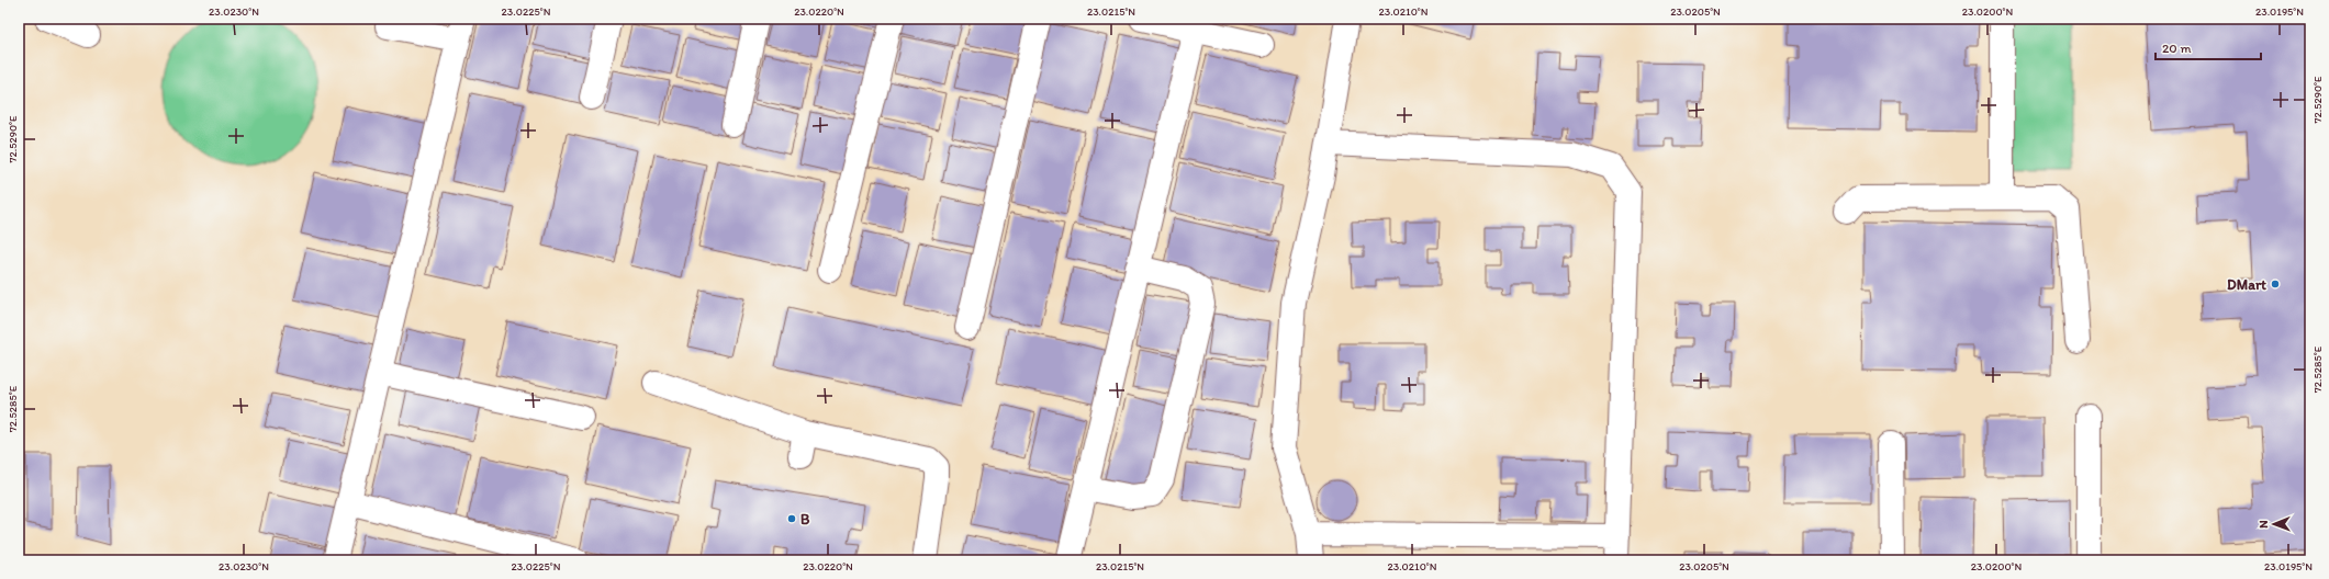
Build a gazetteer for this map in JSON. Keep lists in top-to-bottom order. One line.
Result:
{"places":["DMart","B"],"scale_bar":"20 m","north":"left","coordinates":["23.0230°N","23.0225°N","23.0220°N","23.0215°N","23.0210°N","23.0205°N","23.0200°N","23.0195°N","72.5290°E","72.5285°E"]}
